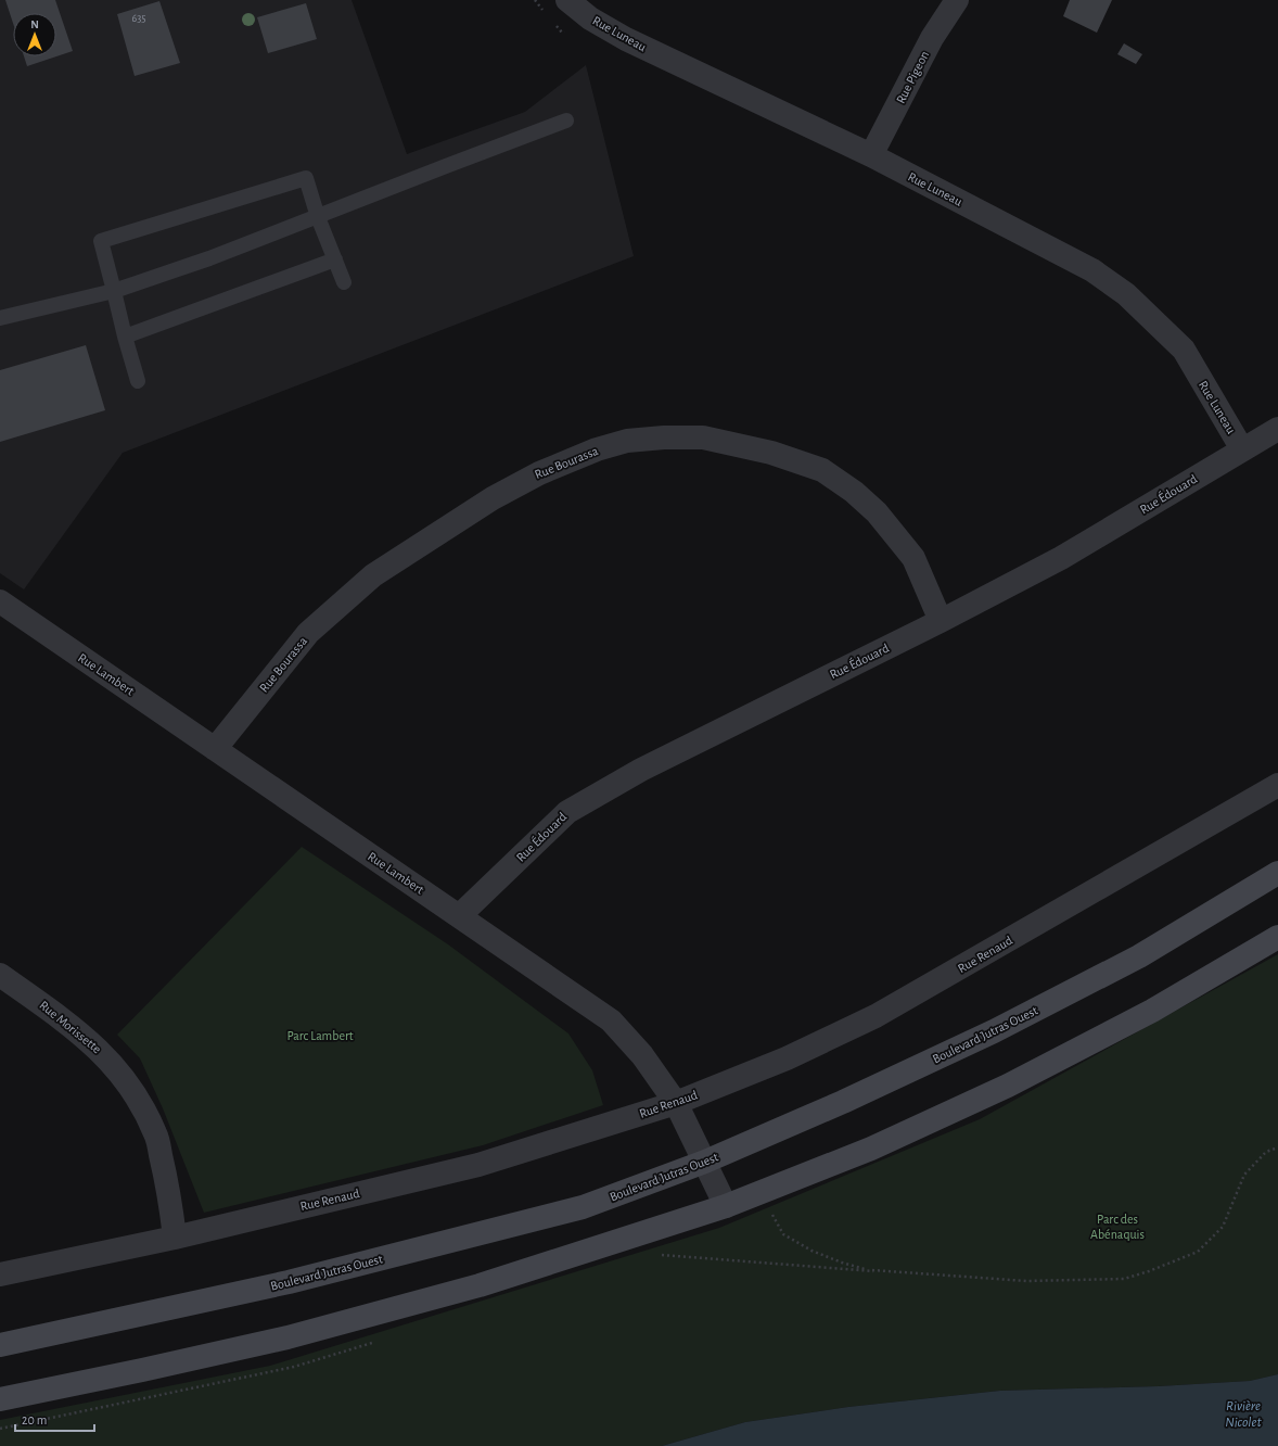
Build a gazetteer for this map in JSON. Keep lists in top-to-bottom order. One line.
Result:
{"streets":{"main road":["Boulevard Jutras Ouest"],"street":["Rue Luneau","Rue Pigeon","Rue Bourassa","Rue Édouard","Rue Lambert","Rue Renaud","Rue Morissette"]},"crossings":[["Rue Luneau","Rue Pigeon"],["Rue Luneau","Rue Édouard"],["Rue Bourassa","Rue Édouard"],["Rue Bourassa","Rue Lambert"],["Rue Édouard","Rue Lambert"],["Rue Lambert","Rue Renaud"],["Rue Lambert","Boulevard Jutras Ouest"],["Rue Renaud","Rue Morissette"]],"water":["Rivière Nicolet"],"parks":["Parc Lambert","Parc des Abénaquis"],"house_numbers":["635"],"scale_bar":"20 m","north":"top"}
